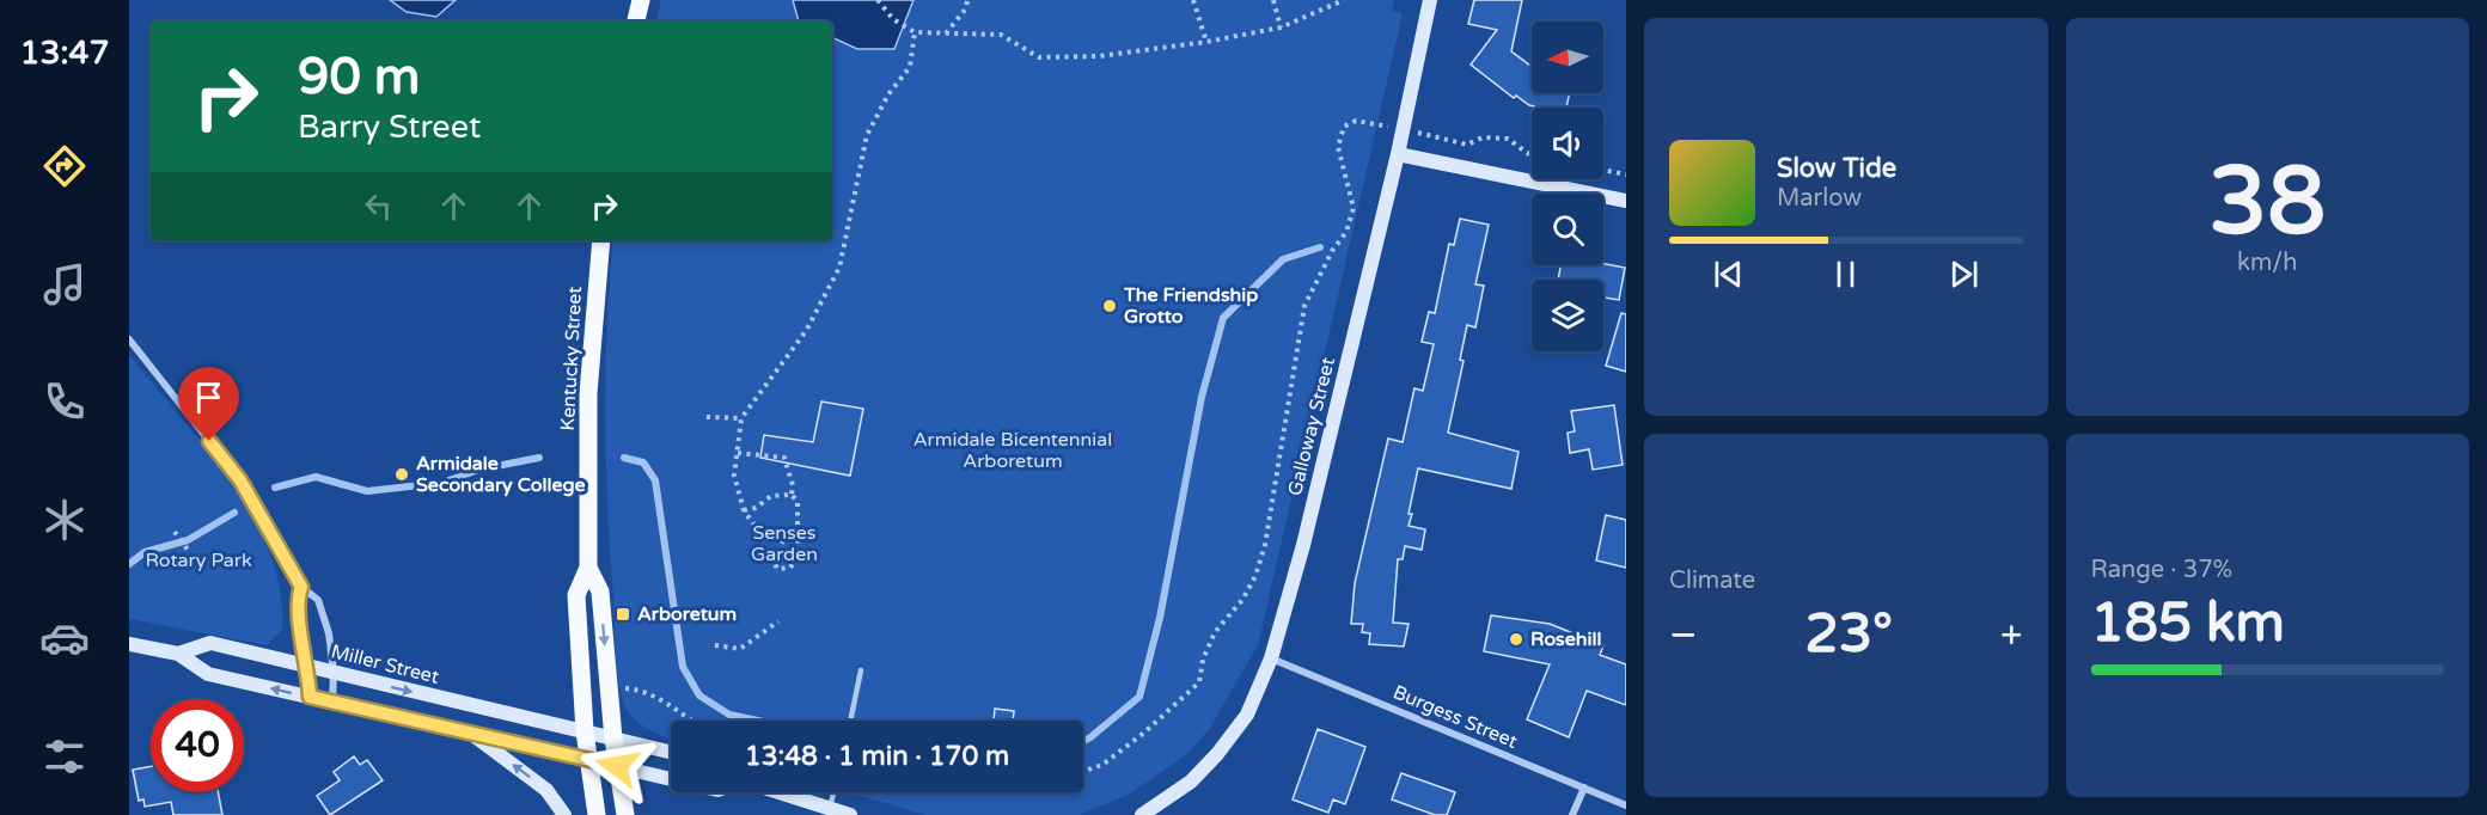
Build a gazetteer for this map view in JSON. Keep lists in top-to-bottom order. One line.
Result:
{"streets":{"main road":["Kentucky Street"],"street":["Galloway Street","Miller Street","Burgess Street"]},"crossings":[["Kentucky Street","Miller Street"],["Galloway Street","Burgess Street"]],"parks":["Armidale Bicentennial Arboretum","Senses Garden","Rotary Park"],"places":{"other":["The Friendship Grotto","Armidale Secondary College","Rosehill"],"transit":["Arboretum"]},"north":"left","page":{"tabs":"13:47","tile":[["38","km/h"],"Climate",["Range · 37%","185 km"]],"turn":["90 m","Barry Street"],"song":["Slow Tide","Marlow"],"heat":["−","23°","+"],"limit":"40","trip":"13:48 · 1 min · 170 m"}}
